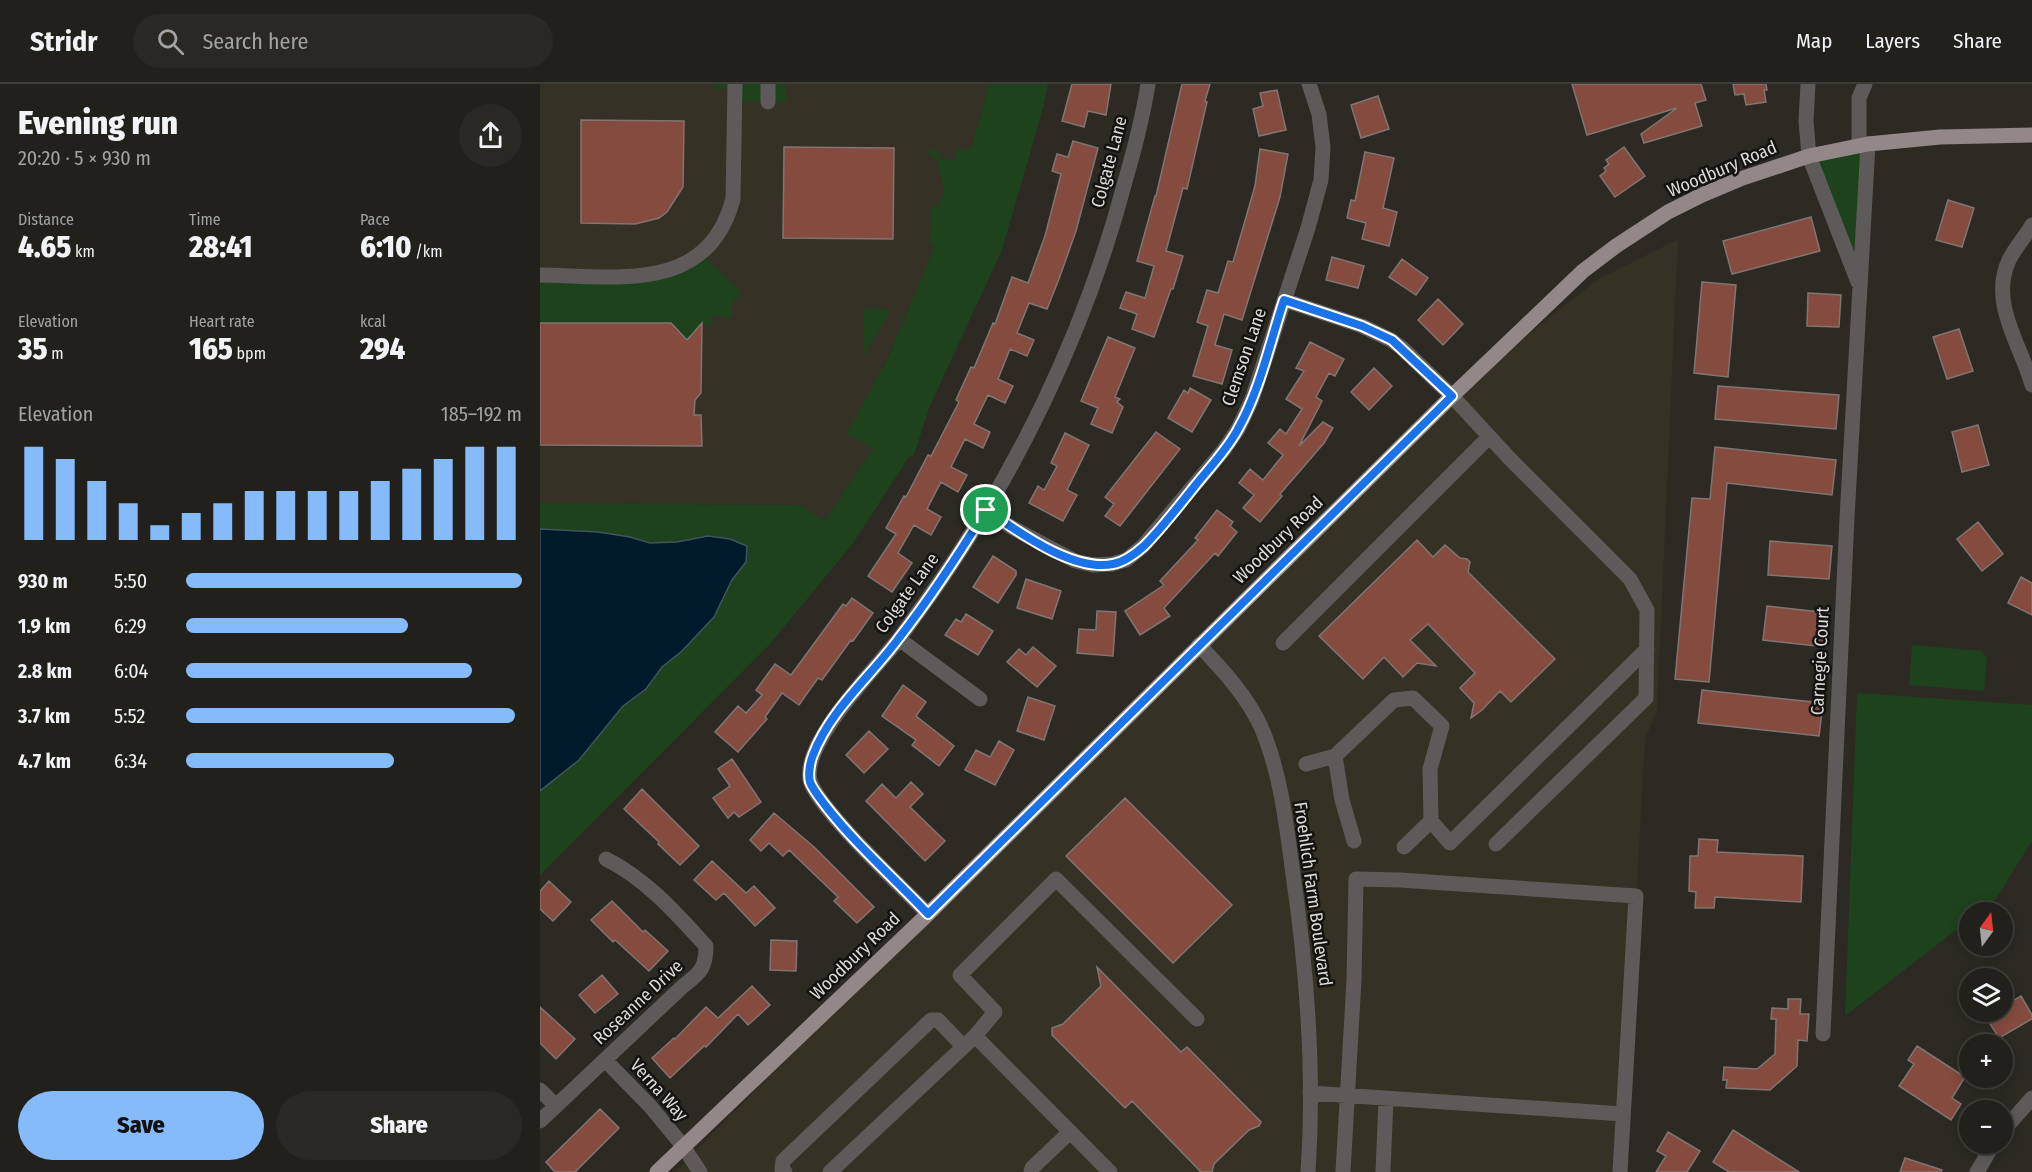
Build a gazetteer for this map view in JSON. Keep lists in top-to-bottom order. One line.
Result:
{"streets":{"main road":["Woodbury Road"],"street":["Colgate Lane","Clemson Lane","Carnegie Court","Froehlich Farm Boulevard","Roseanne Drive","Verna Way"]},"crossings":[["Colgate Lane","Woodbury Road"],["Colgate Lane","Clemson Lane"],["Woodbury Road","Carnegie Court"],["Woodbury Road","Froehlich Farm Boulevard"],["Woodbury Road","Verna Way"],["Roseanne Drive","Verna Way"]],"north":"top","page":{"header":"Stridr","search":"Search here","nav":["Map","Layers","Share"],"heading":["Evening run","20:20 · 5 × 930 m"],"stats":[["Distance","4.65 km"],["Time","28:41"],["Pace","6:10 /km"],["Elevation","35 m"],["Heart rate","165 bpm"],["kcal","294"]],"chart":["Elevation","185–192 m"],"list":[{"name":"930 m","note":"5:50"},{"name":"1.9 km","note":"6:29"},{"name":"2.8 km","note":"6:04"},{"name":"3.7 km","note":"5:52"},{"name":"4.7 km","note":"6:34"}],"map_buttons":["+","−"],"buttons":["Save","Share"]}}
